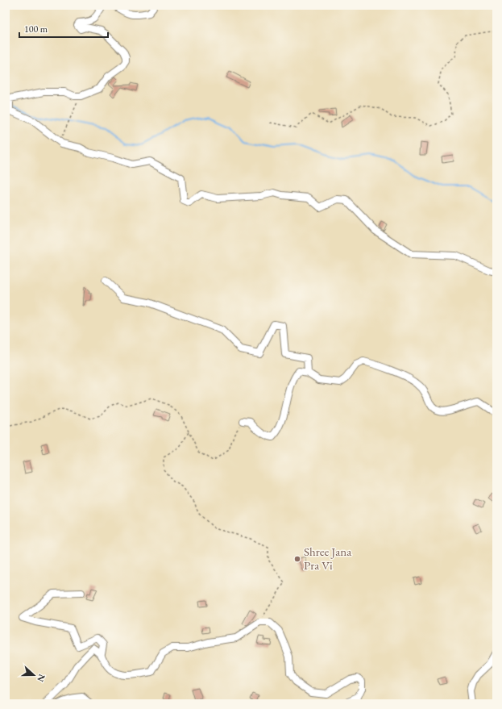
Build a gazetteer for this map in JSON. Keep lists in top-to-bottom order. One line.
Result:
{"places":["Shree Jana Pra Vi"],"scale_bar":"100 m","north":"right"}
